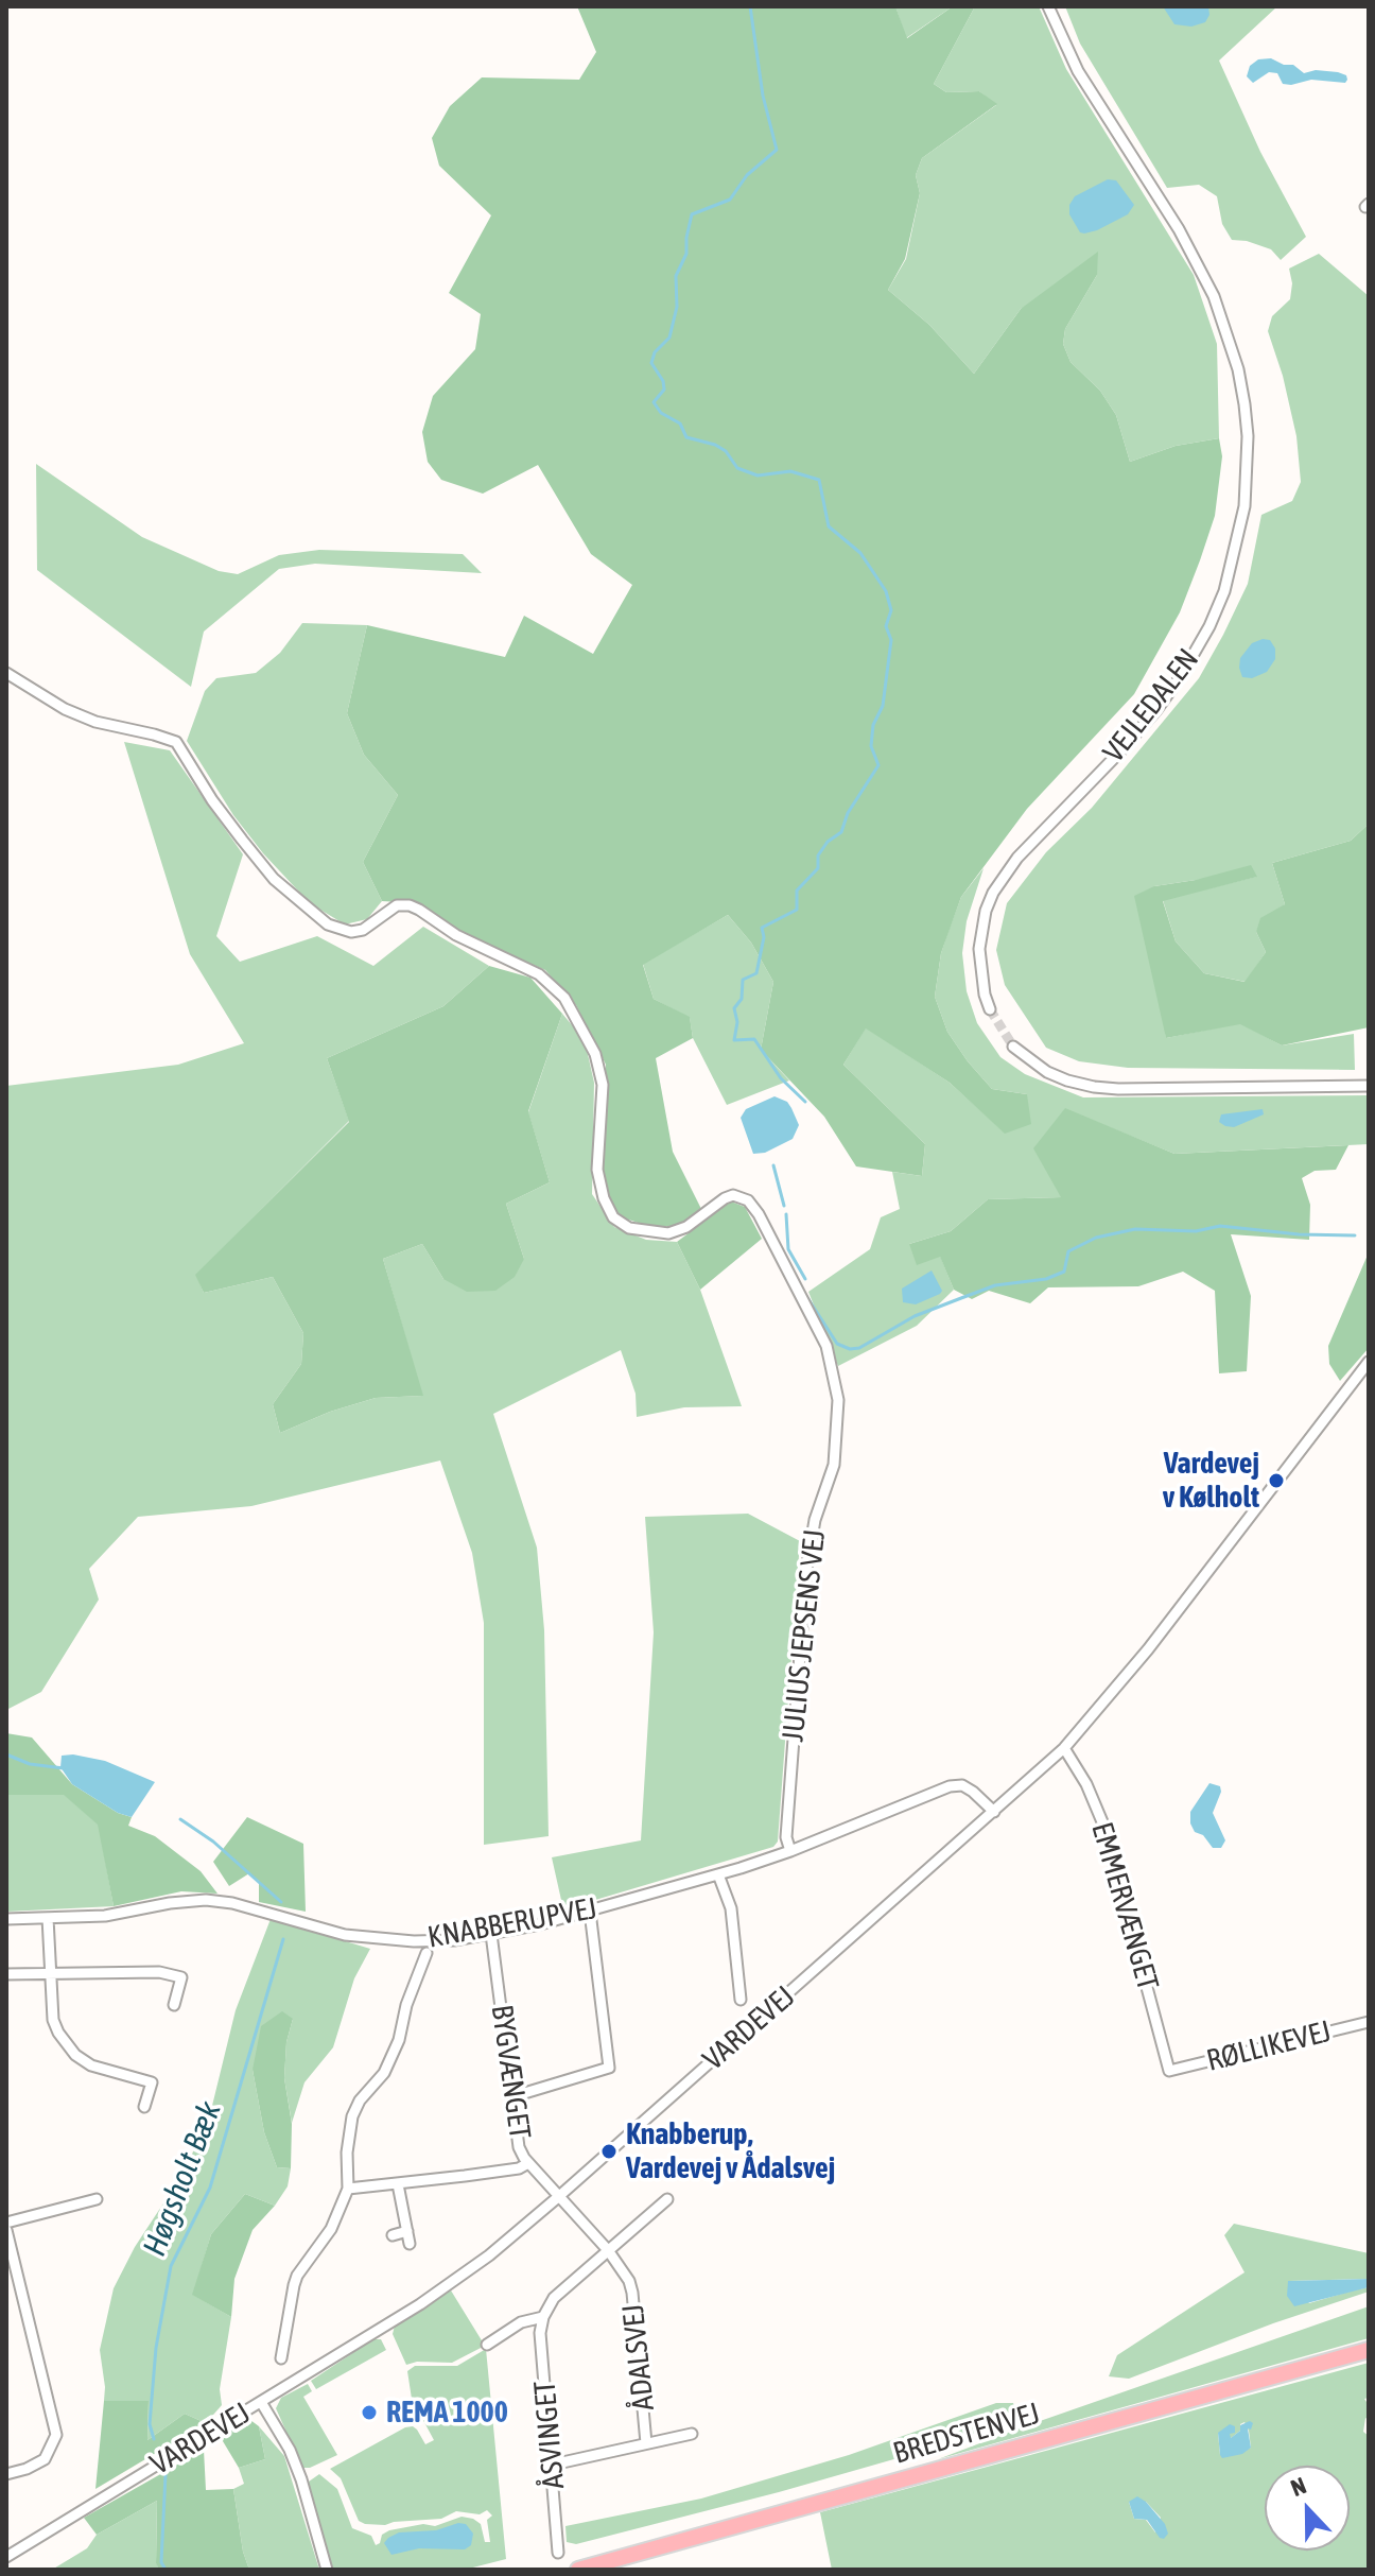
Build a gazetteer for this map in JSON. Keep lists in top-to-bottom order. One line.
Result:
{"streets":{"highway":["BREDSTENVEJ"],"street":["VEJLEDALEN","JULIUS JEPSENS VEJ","EMMERVÆNGET","KNABBERUPVEJ","VARDEVEJ","RØLLIKEVEJ","BYGVÆNGET","ÅDALSVEJ","ÅSVINGET"]},"crossings":[["JULIUS JEPSENS VEJ","KNABBERUPVEJ"],["EMMERVÆNGET","VARDEVEJ"],["EMMERVÆNGET","RØLLIKEVEJ"],["KNABBERUPVEJ","VARDEVEJ"],["KNABBERUPVEJ","BYGVÆNGET"],["VARDEVEJ","BYGVÆNGET"],["VARDEVEJ","ÅDALSVEJ"],["BYGVÆNGET","ÅDALSVEJ"]],"water":["Høgsholt Bæk"],"places":["Vardevej v Kølholt","Knabberup, Vardevej v Ådalsvej","REMA 1000"],"north":"top"}
